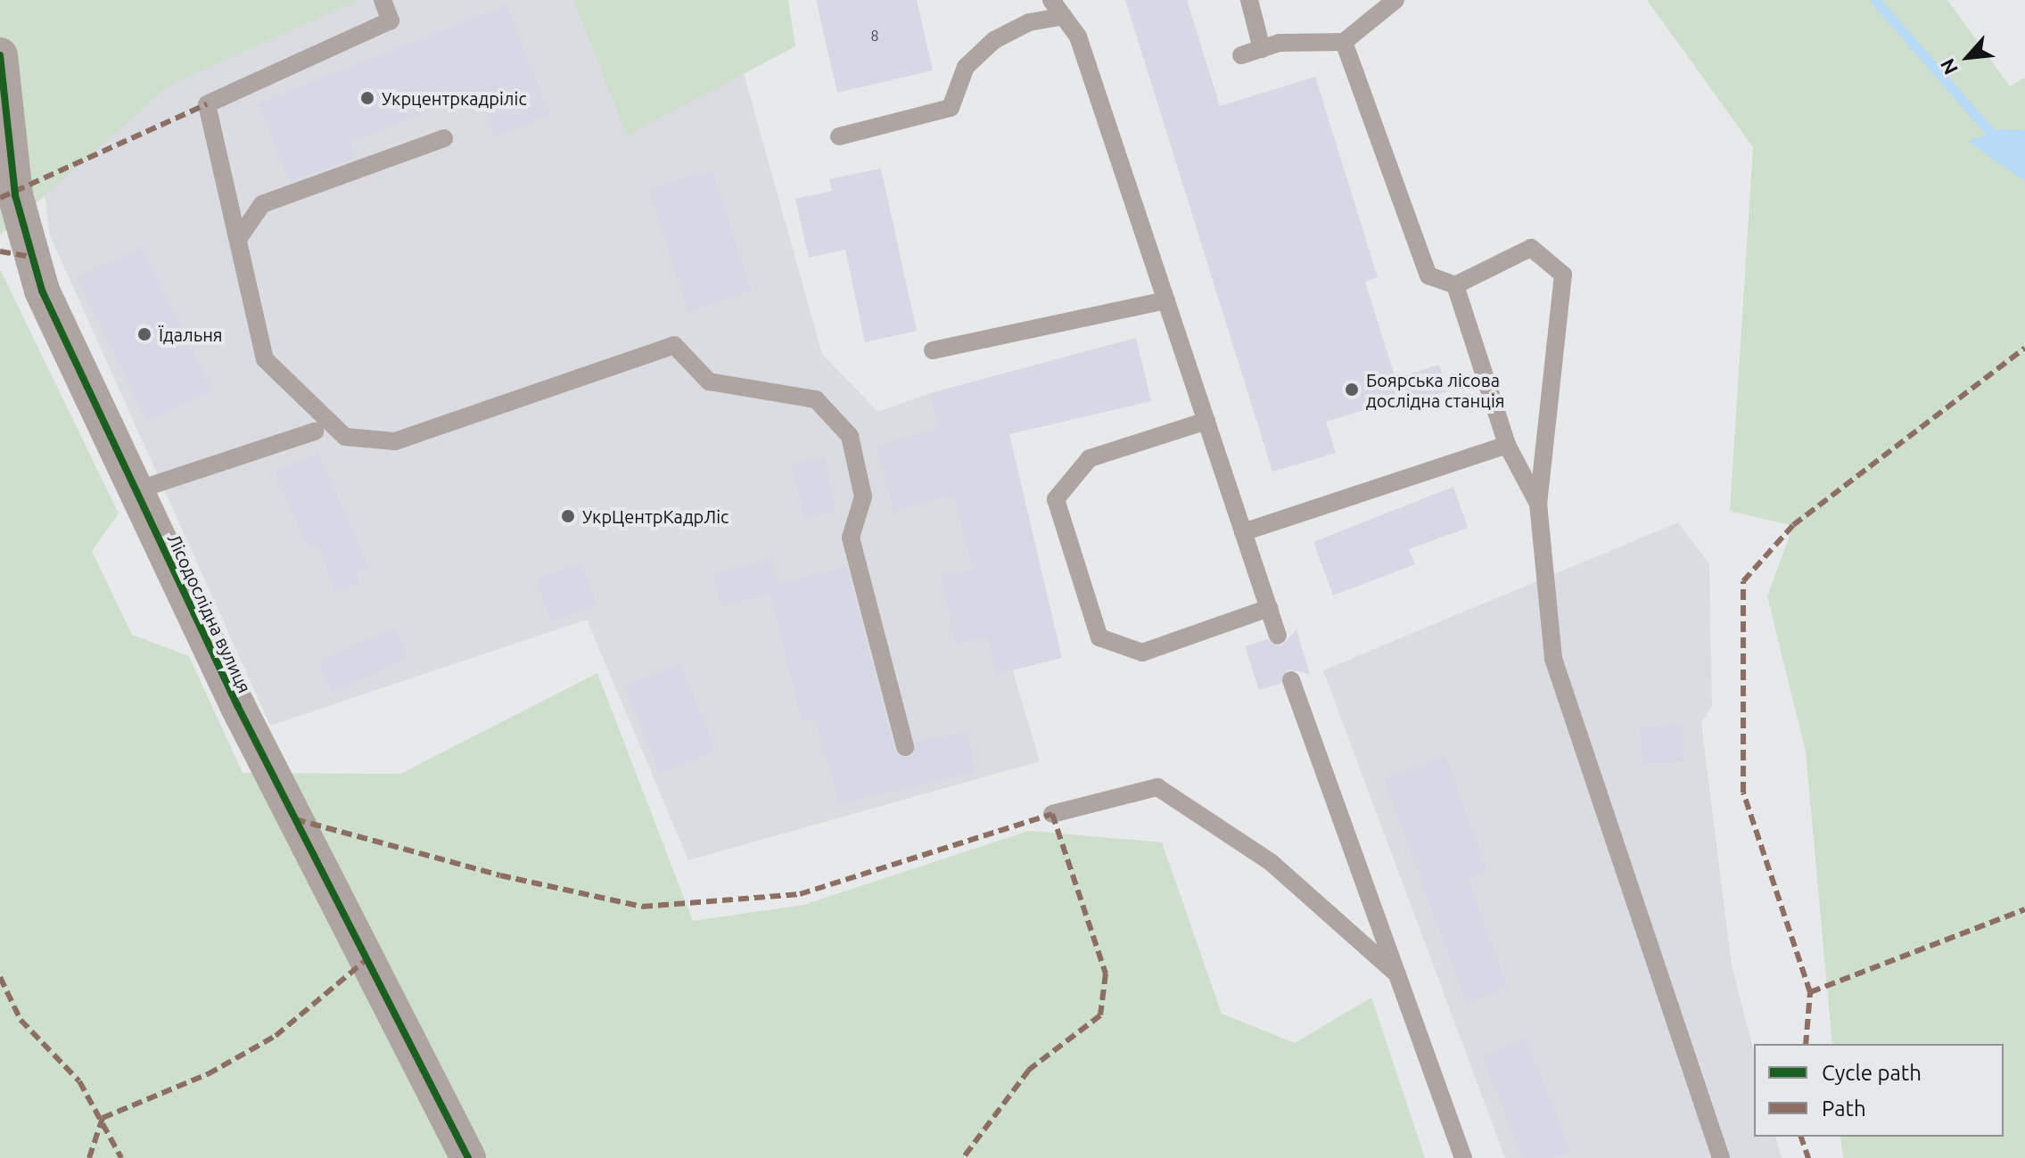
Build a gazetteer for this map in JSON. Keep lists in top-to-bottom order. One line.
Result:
{"streets":{"street":["Лісодослідна вулиця"]},"places":["Укрцентркадріліс","Їдальня","Боярська лісова дослідна станція","УкрЦентрКадрЛіс"],"house_numbers":["8"],"legend":["Cycle path","Path"],"north":"bottom left"}
